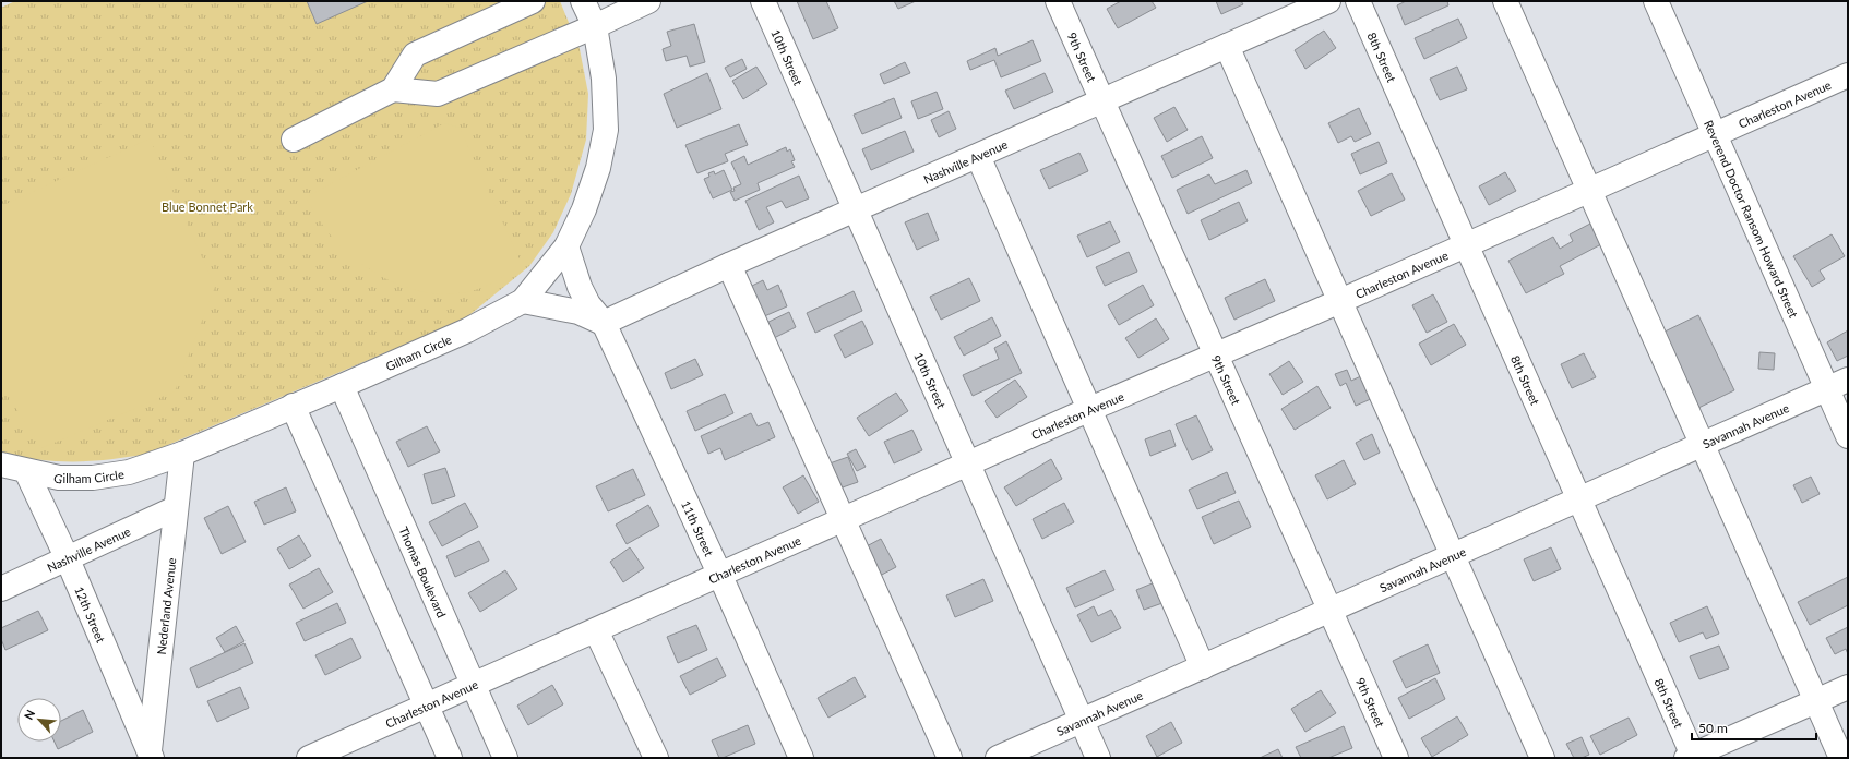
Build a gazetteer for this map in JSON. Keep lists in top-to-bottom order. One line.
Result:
{"streets":{"street":["10th Street","9th Street","8th Street","Charleston Avenue","Nashville Avenue","Reverend Doctor Ransom Howard Street","Gilham Circle","Savannah Avenue","11th Street","Thomas Boulevard","Nederland Avenue","12th Street"]},"crossings":[["10th Street","Charleston Avenue"],["10th Street","Nashville Avenue"],["10th Street","Savannah Avenue"],["9th Street","Charleston Avenue"],["9th Street","Nashville Avenue"],["9th Street","Savannah Avenue"],["8th Street","Charleston Avenue"],["8th Street","Savannah Avenue"],["Charleston Avenue","Reverend Doctor Ransom Howard Street"],["Charleston Avenue","11th Street"],["Charleston Avenue","Thomas Boulevard"],["Nashville Avenue","11th Street"],["Nashville Avenue","Nederland Avenue"],["Nashville Avenue","12th Street"],["Reverend Doctor Ransom Howard Street","Savannah Avenue"],["Gilham Circle","11th Street"],["Gilham Circle","Thomas Boulevard"],["Gilham Circle","Nederland Avenue"],["Gilham Circle","12th Street"],["Nederland Avenue","12th Street"]],"parks":["Blue Bonnet Park"],"scale_bar":"50 m","north":"top left"}
